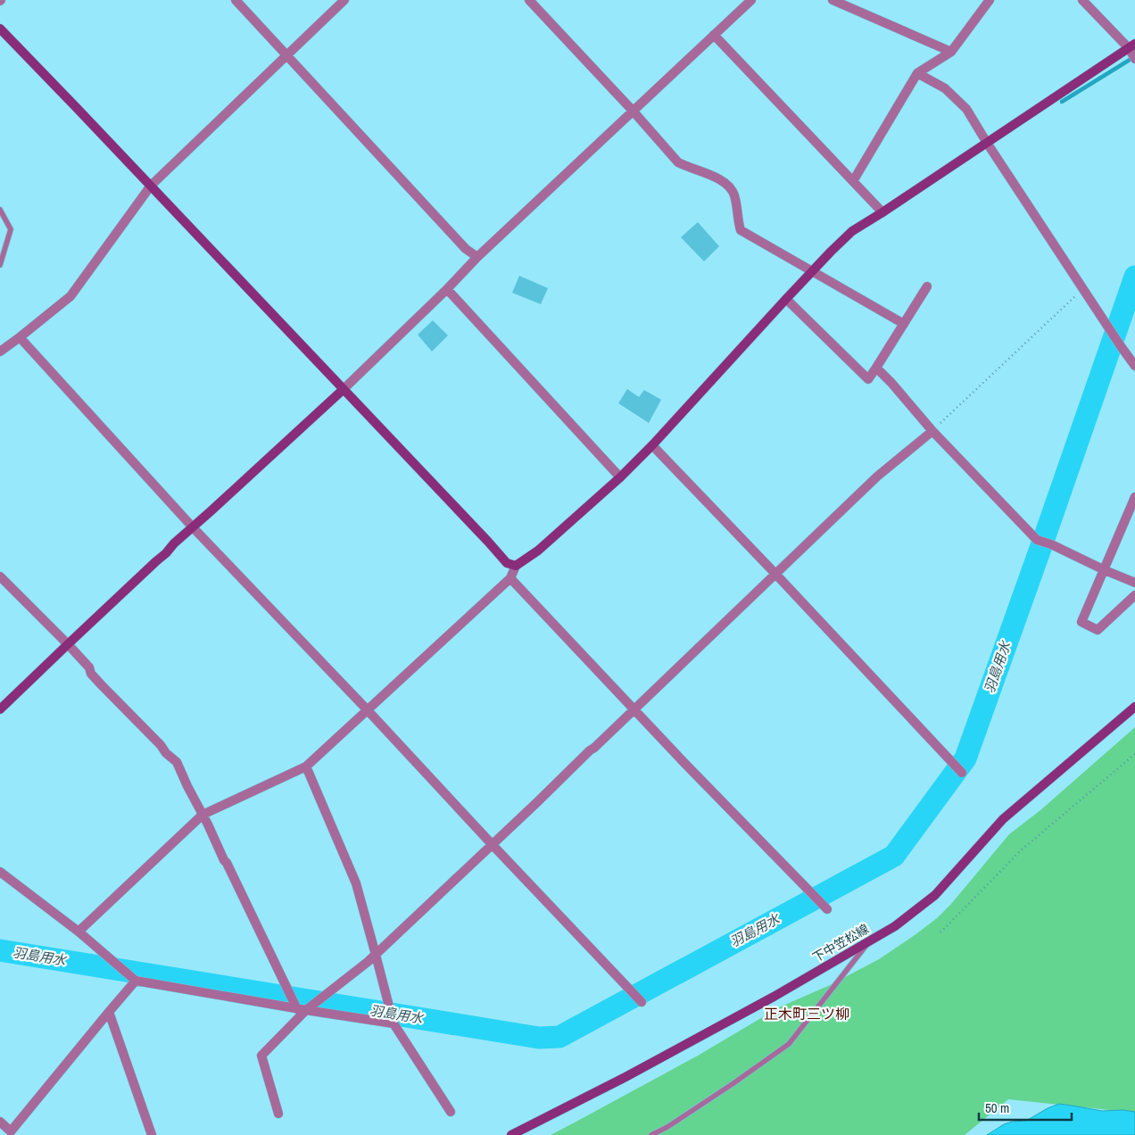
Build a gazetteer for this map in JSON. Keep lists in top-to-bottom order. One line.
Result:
{"streets":{"street":["下中笠松線"]},"districts":["正木町三ツ柳"],"water":["羽島用水"],"scale_bar":"50 m"}
